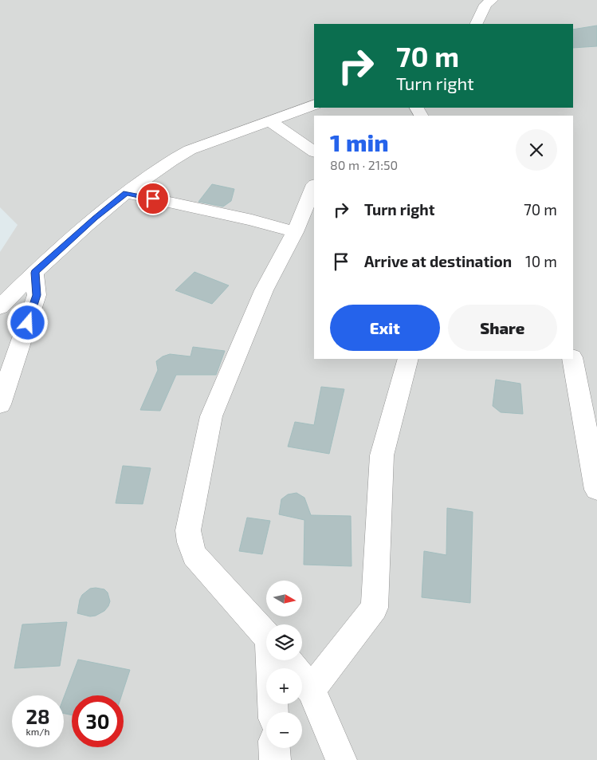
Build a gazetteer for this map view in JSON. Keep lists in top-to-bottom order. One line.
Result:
{"north":"right","page":{"turn":["70 m","Turn right"],"heading":["1 min","80 m · 21:50"],"list":[{"name":"Turn right","value":"70 m"},{"name":"Arrive at destination","value":"10 m"}],"buttons":["Exit","Share"],"map_buttons":["+","−"],"speed":"28 km/h","limit":"30"}}
